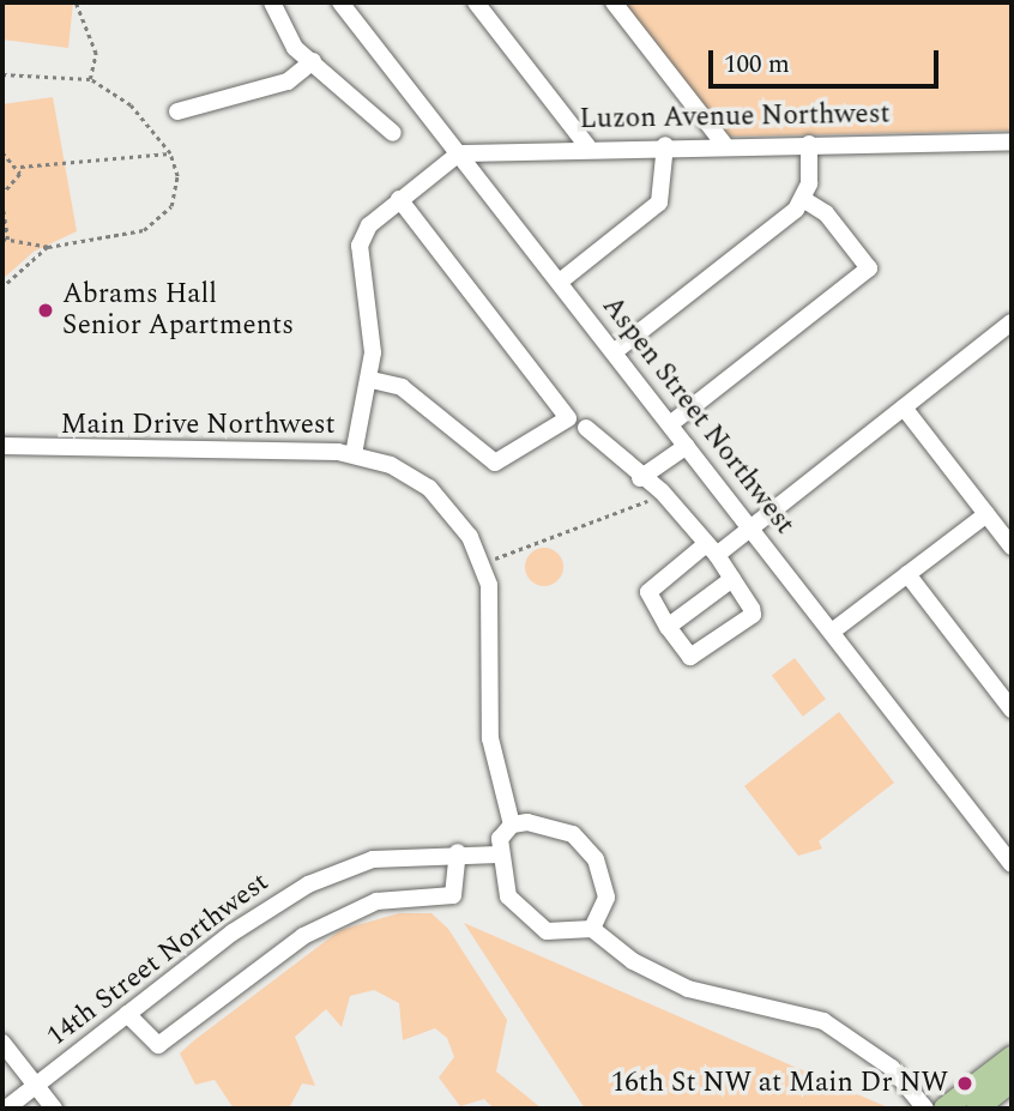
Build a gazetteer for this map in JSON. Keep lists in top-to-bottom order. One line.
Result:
{"streets":{"street":["Luzon Avenue Northwest","Aspen Street Northwest","Main Drive Northwest","14th Street Northwest"]},"crossings":[["Luzon Avenue Northwest","Aspen Street Northwest"],["Main Drive Northwest","14th Street Northwest"]],"places":["Abrams Hall Senior Apartments","16th St NW at Main Dr NW"],"scale_bar":"100 m"}
